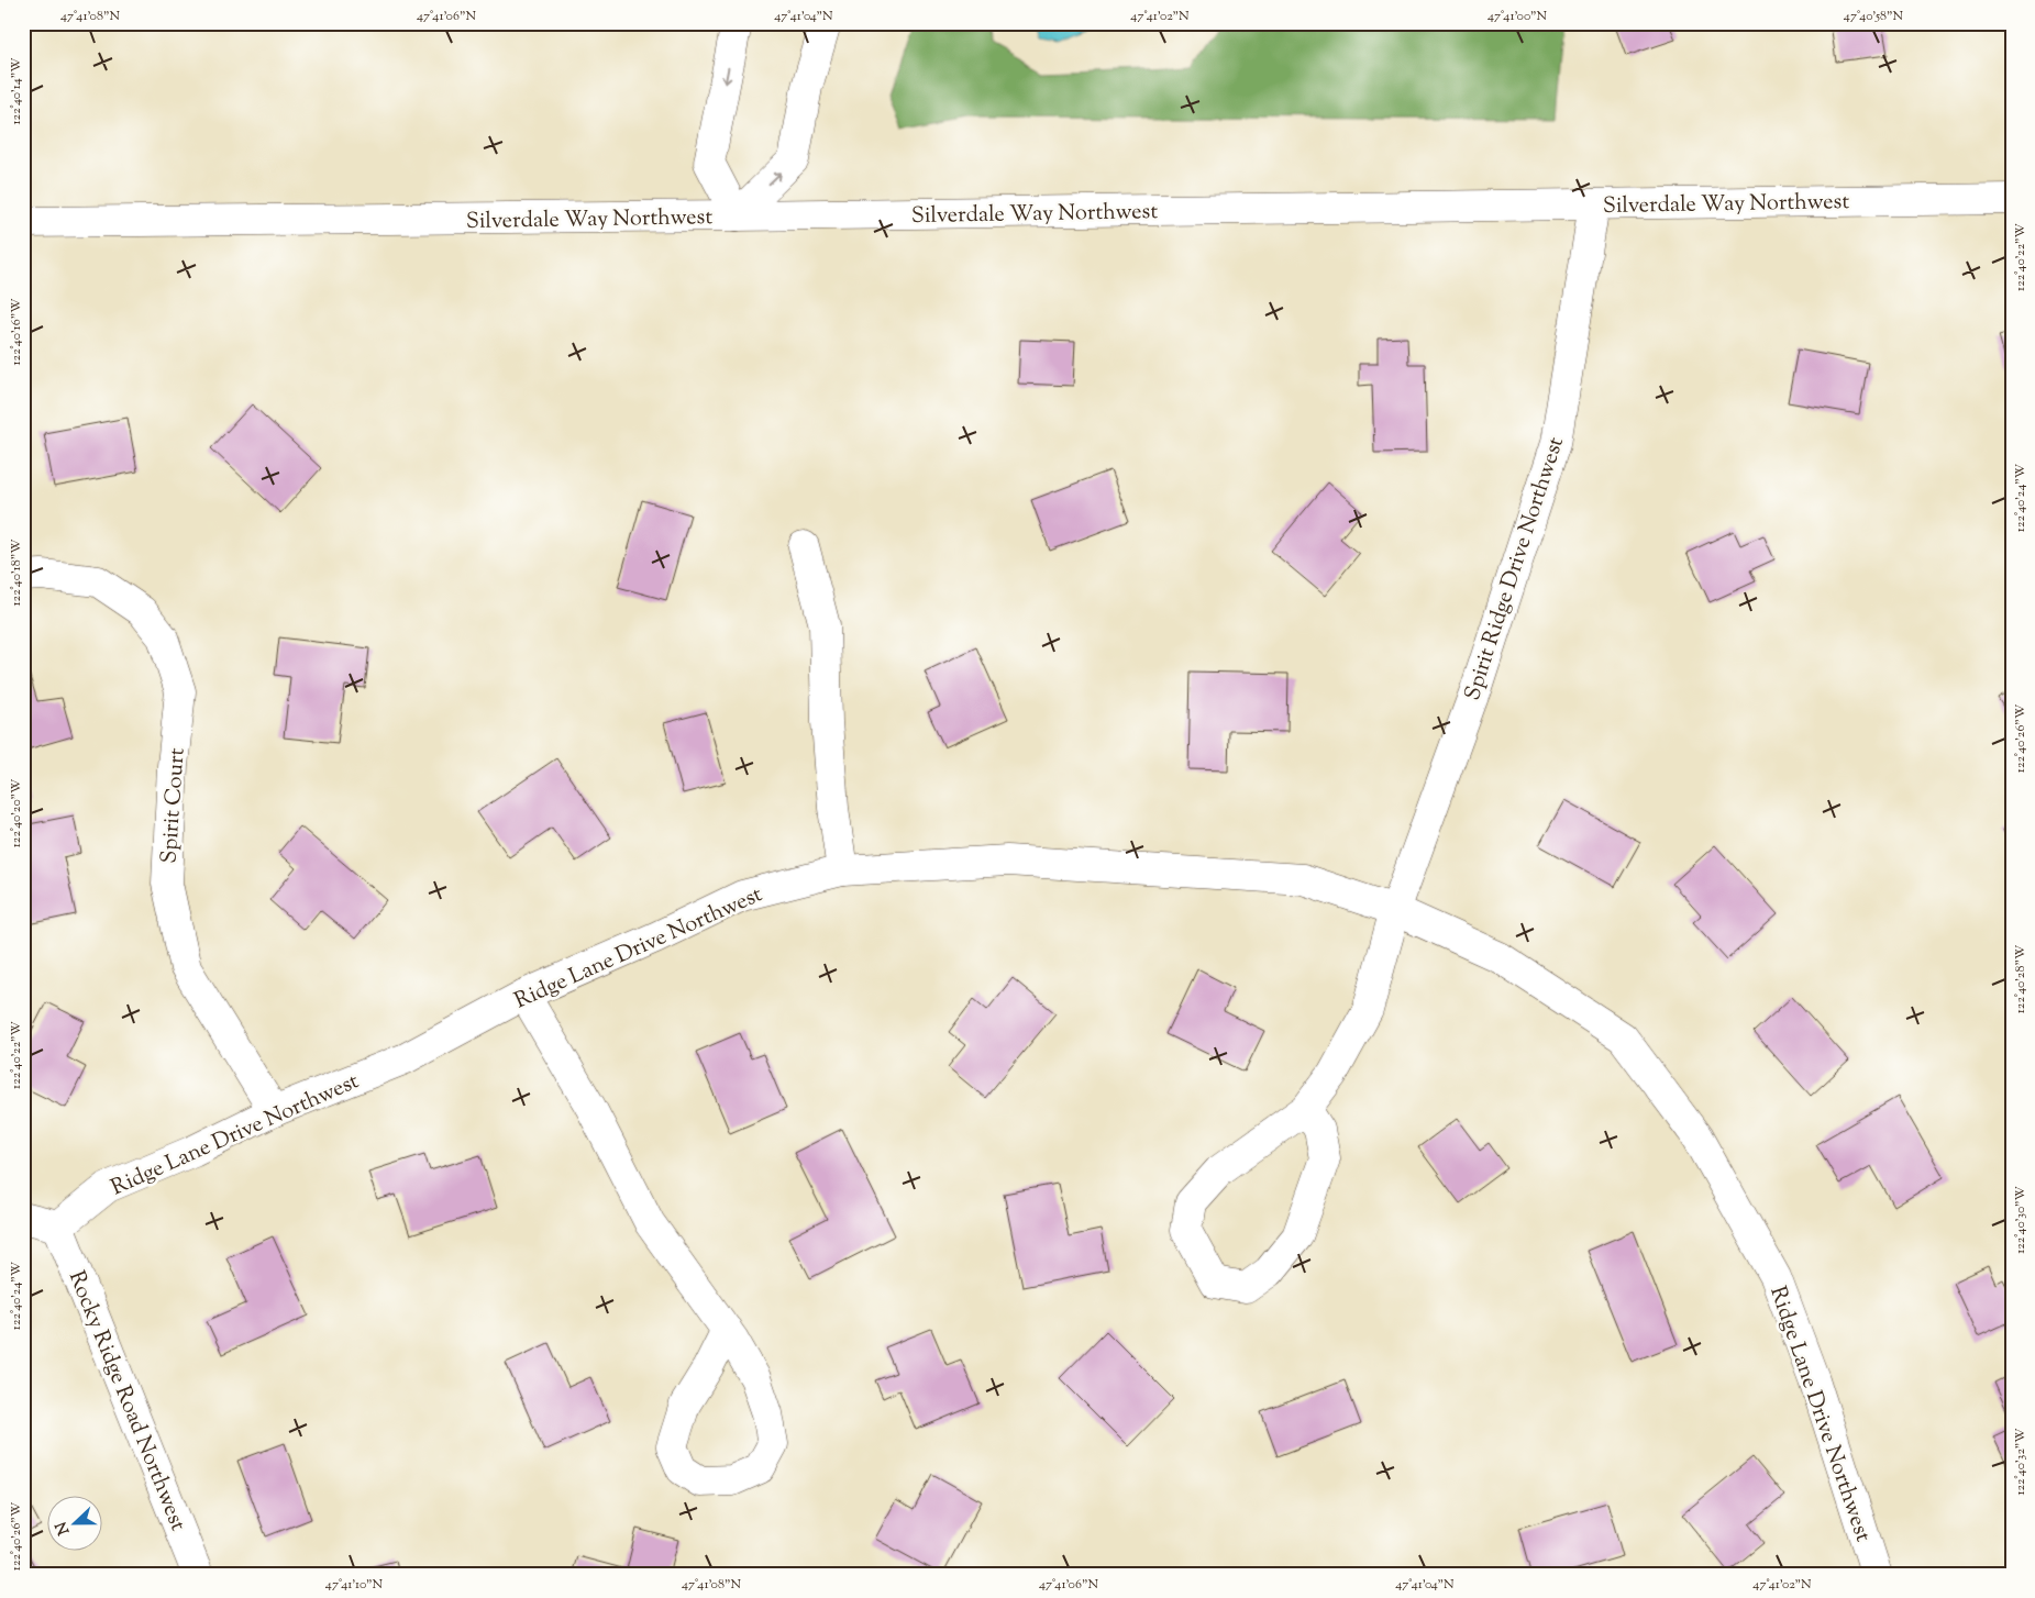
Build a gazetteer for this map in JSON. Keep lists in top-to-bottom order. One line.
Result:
{"streets":{"street":["Silverdale Way Northwest","Spirit Ridge Drive Northwest","Spirit Court","Ridge Lane Drive Northwest","Rocky Ridge Road Northwest"]},"crossings":[["Silverdale Way Northwest","Spirit Ridge Drive Northwest"],["Spirit Ridge Drive Northwest","Ridge Lane Drive Northwest"],["Spirit Court","Ridge Lane Drive Northwest"],["Ridge Lane Drive Northwest","Rocky Ridge Road Northwest"]],"north":"left","coordinates":["47°41'08\"N","47°41'06\"N","47°41'04\"N","47°41'02\"N","47°41'00\"N","47°40'58\"N","122°40'14\"W","122°40'22\"W","122°40'16\"W","122°40'24\"W","122°40'18\"W","122°40'26\"W","122°40'20\"W","122°40'28\"W","122°40'30\"W","122°40'32\"W","47°41'10\"N"]}
